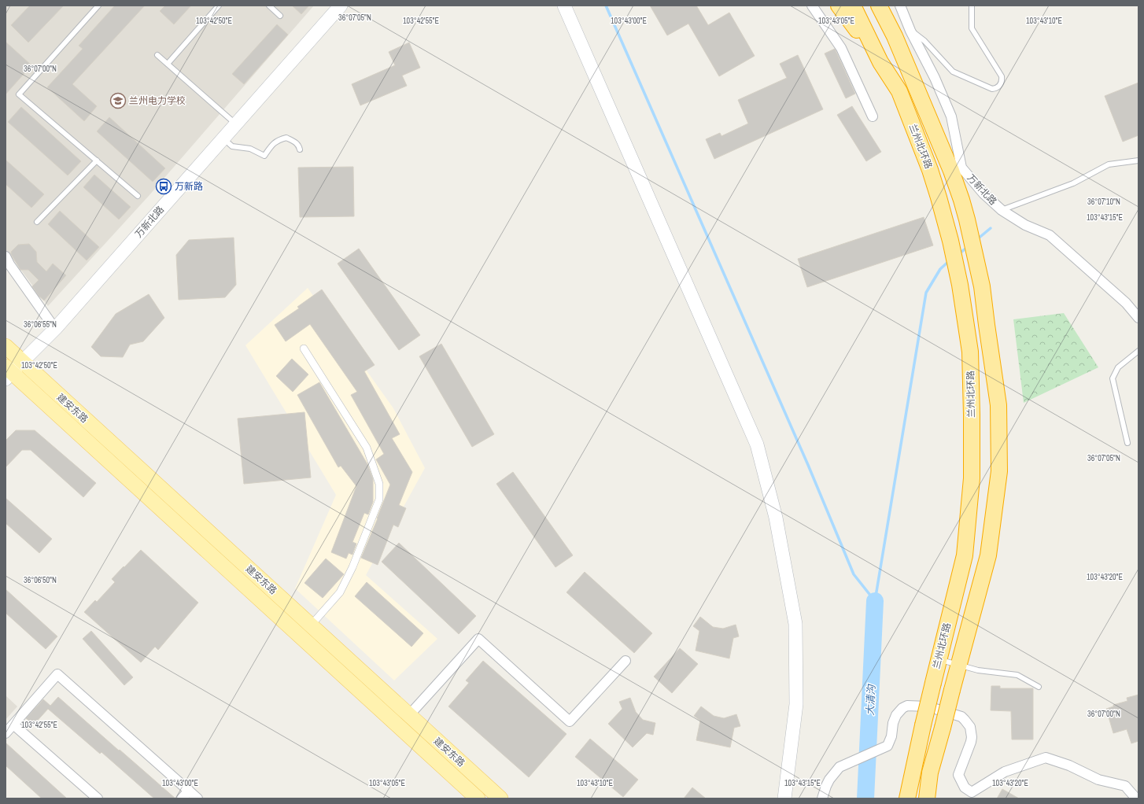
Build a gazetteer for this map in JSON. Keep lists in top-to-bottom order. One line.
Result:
{"streets":{"highway":["兰州北环路"],"main road":["万新北路","建安东路"]},"crossings":[["万新北路","建安东路"]],"water":["大清沟"],"places":{"school or university":["兰州电力学校"],"bus stop":["万新路"]},"coordinates":["36°07'05\"N","103°42'50\"E","103°42'55\"E","103°43'10\"E","103°43'00\"E","103°43'05\"E","36°07'00\"N","36°07'10\"N","103°43'15\"E","36°06'55\"N","103°43'20\"E","36°06'50\"N"]}
